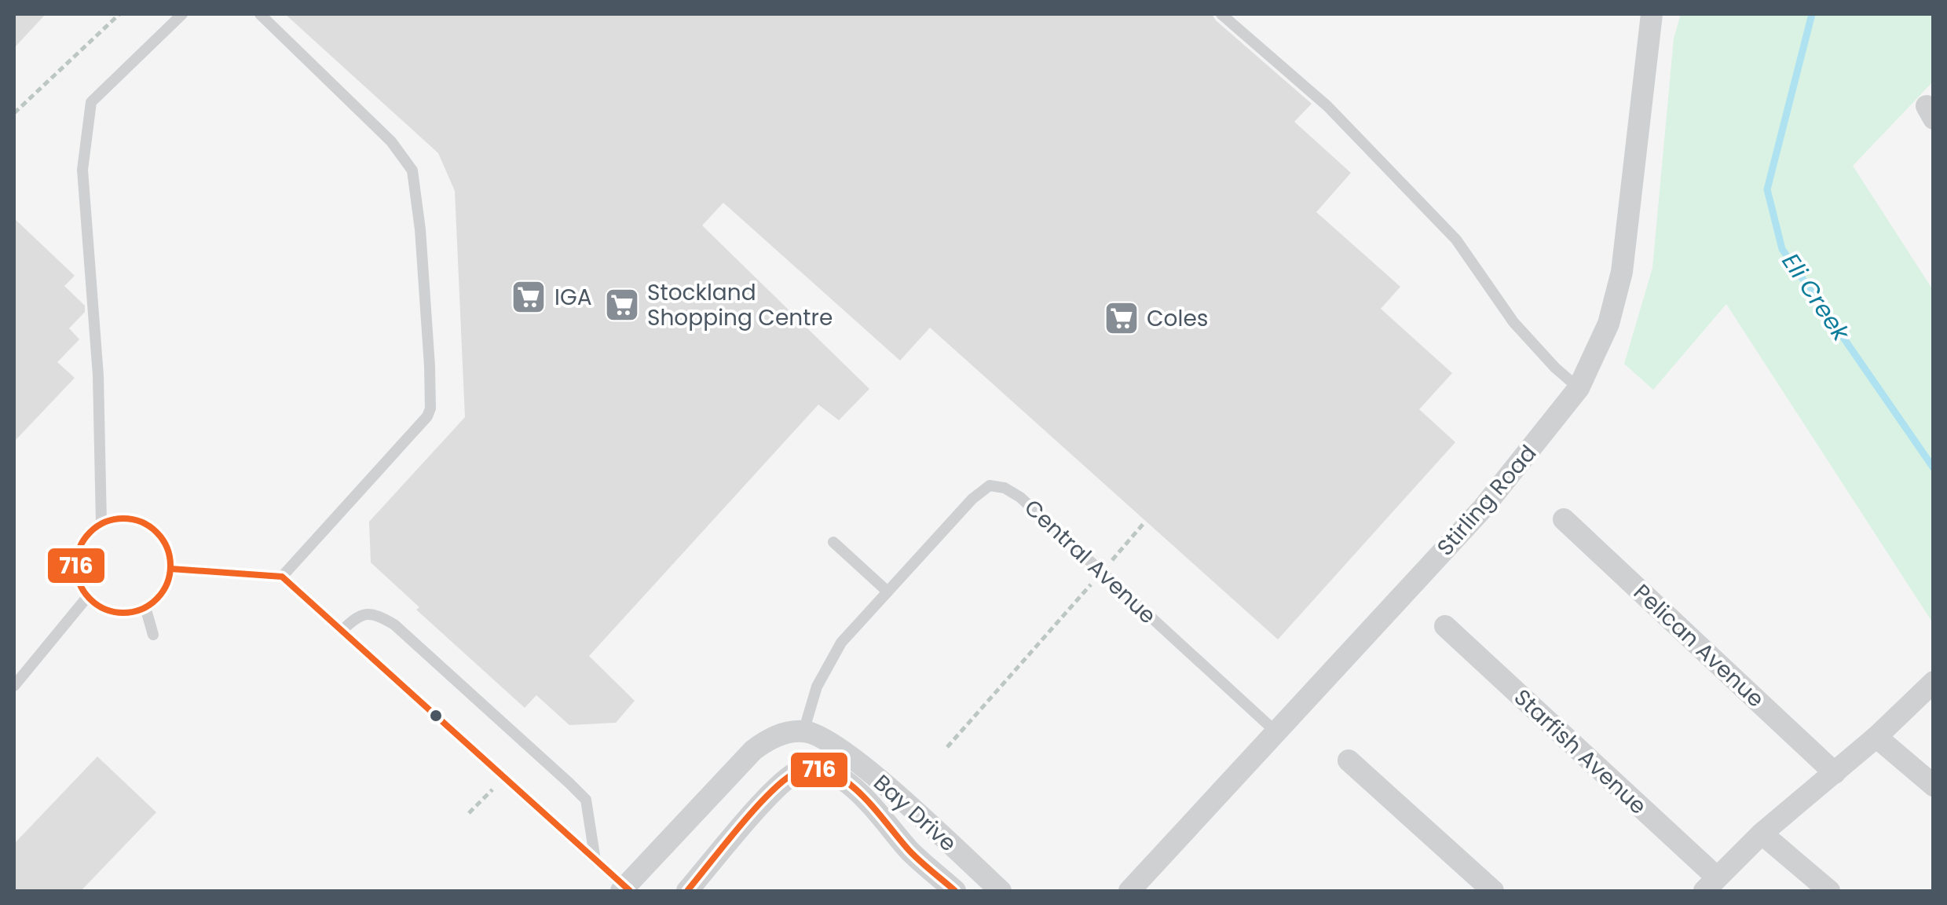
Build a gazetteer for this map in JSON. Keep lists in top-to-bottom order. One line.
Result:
{"streets":{"street":["Stirling Road","Pelican Avenue","Starfish Avenue","Bay Drive"],"lane":["Central Avenue"]},"crossings":[["Stirling Road","Central Avenue"],["Central Avenue","Bay Drive"]],"water":["Eli Creek"],"places":{"supermarket":["IGA","Stockland Shopping Centre","Coles"]},"lines":["transit line 716"]}
